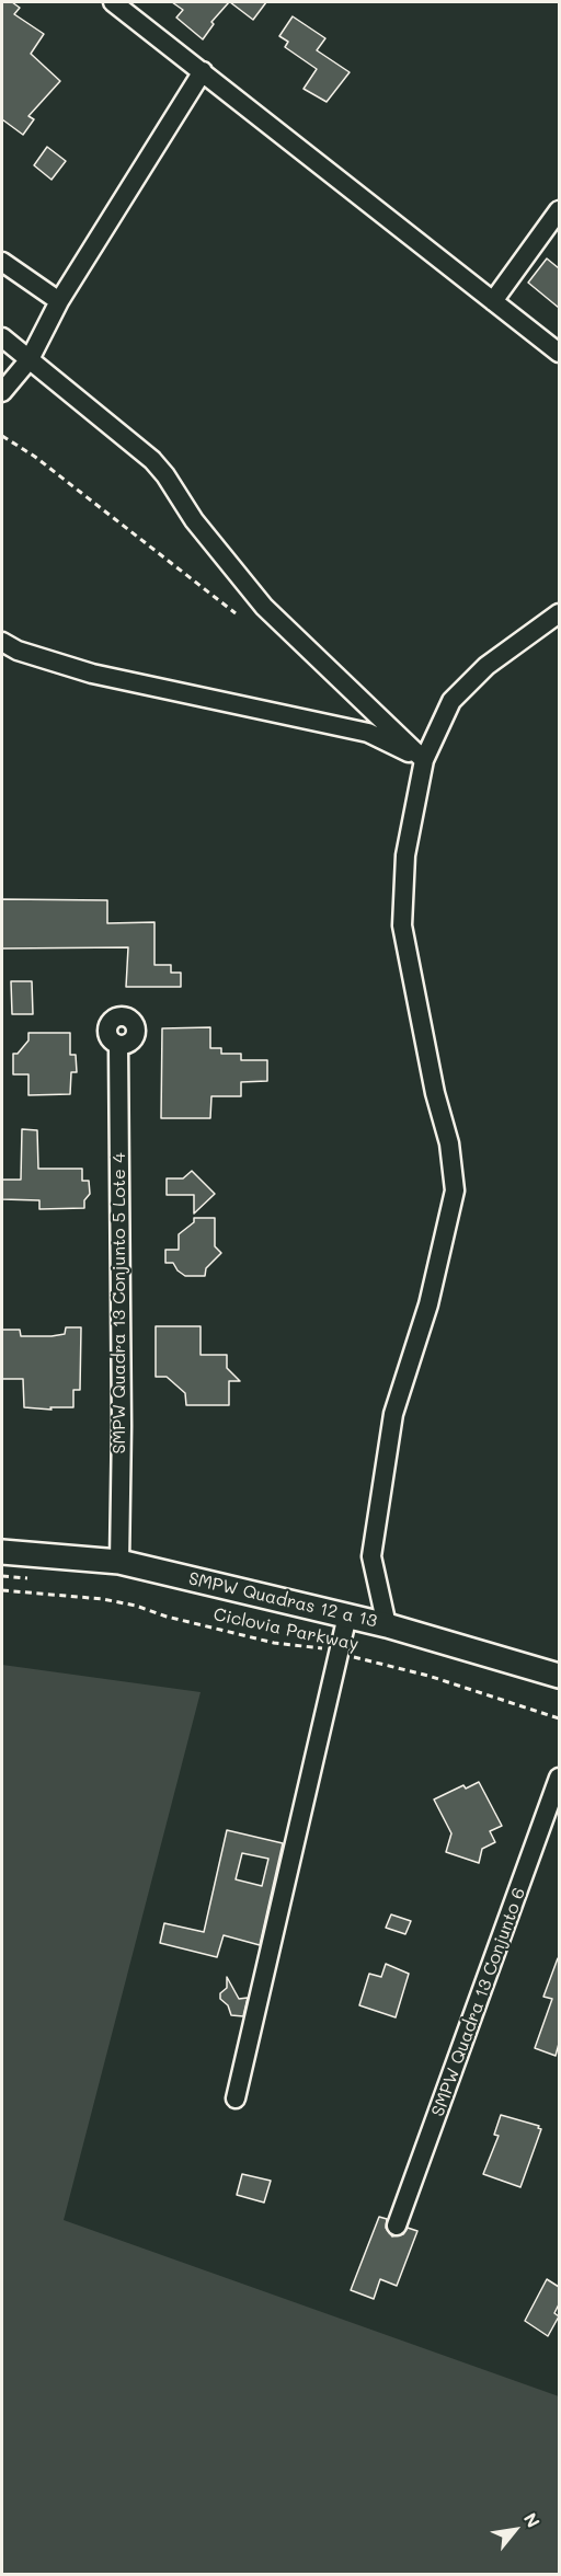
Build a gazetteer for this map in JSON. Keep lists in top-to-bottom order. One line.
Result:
{"streets":{"street":["SMPW Quadra 13 Conjunto 5 Lote 4","SMPW Quadras 12 a 13","SMPW Quadra 13 Conjunto 6"],"path":["Ciclovia Parkway"]},"crossings":[["SMPW Quadra 13 Conjunto 5 Lote 4","SMPW Quadras 12 a 13"]],"north":"top right"}
